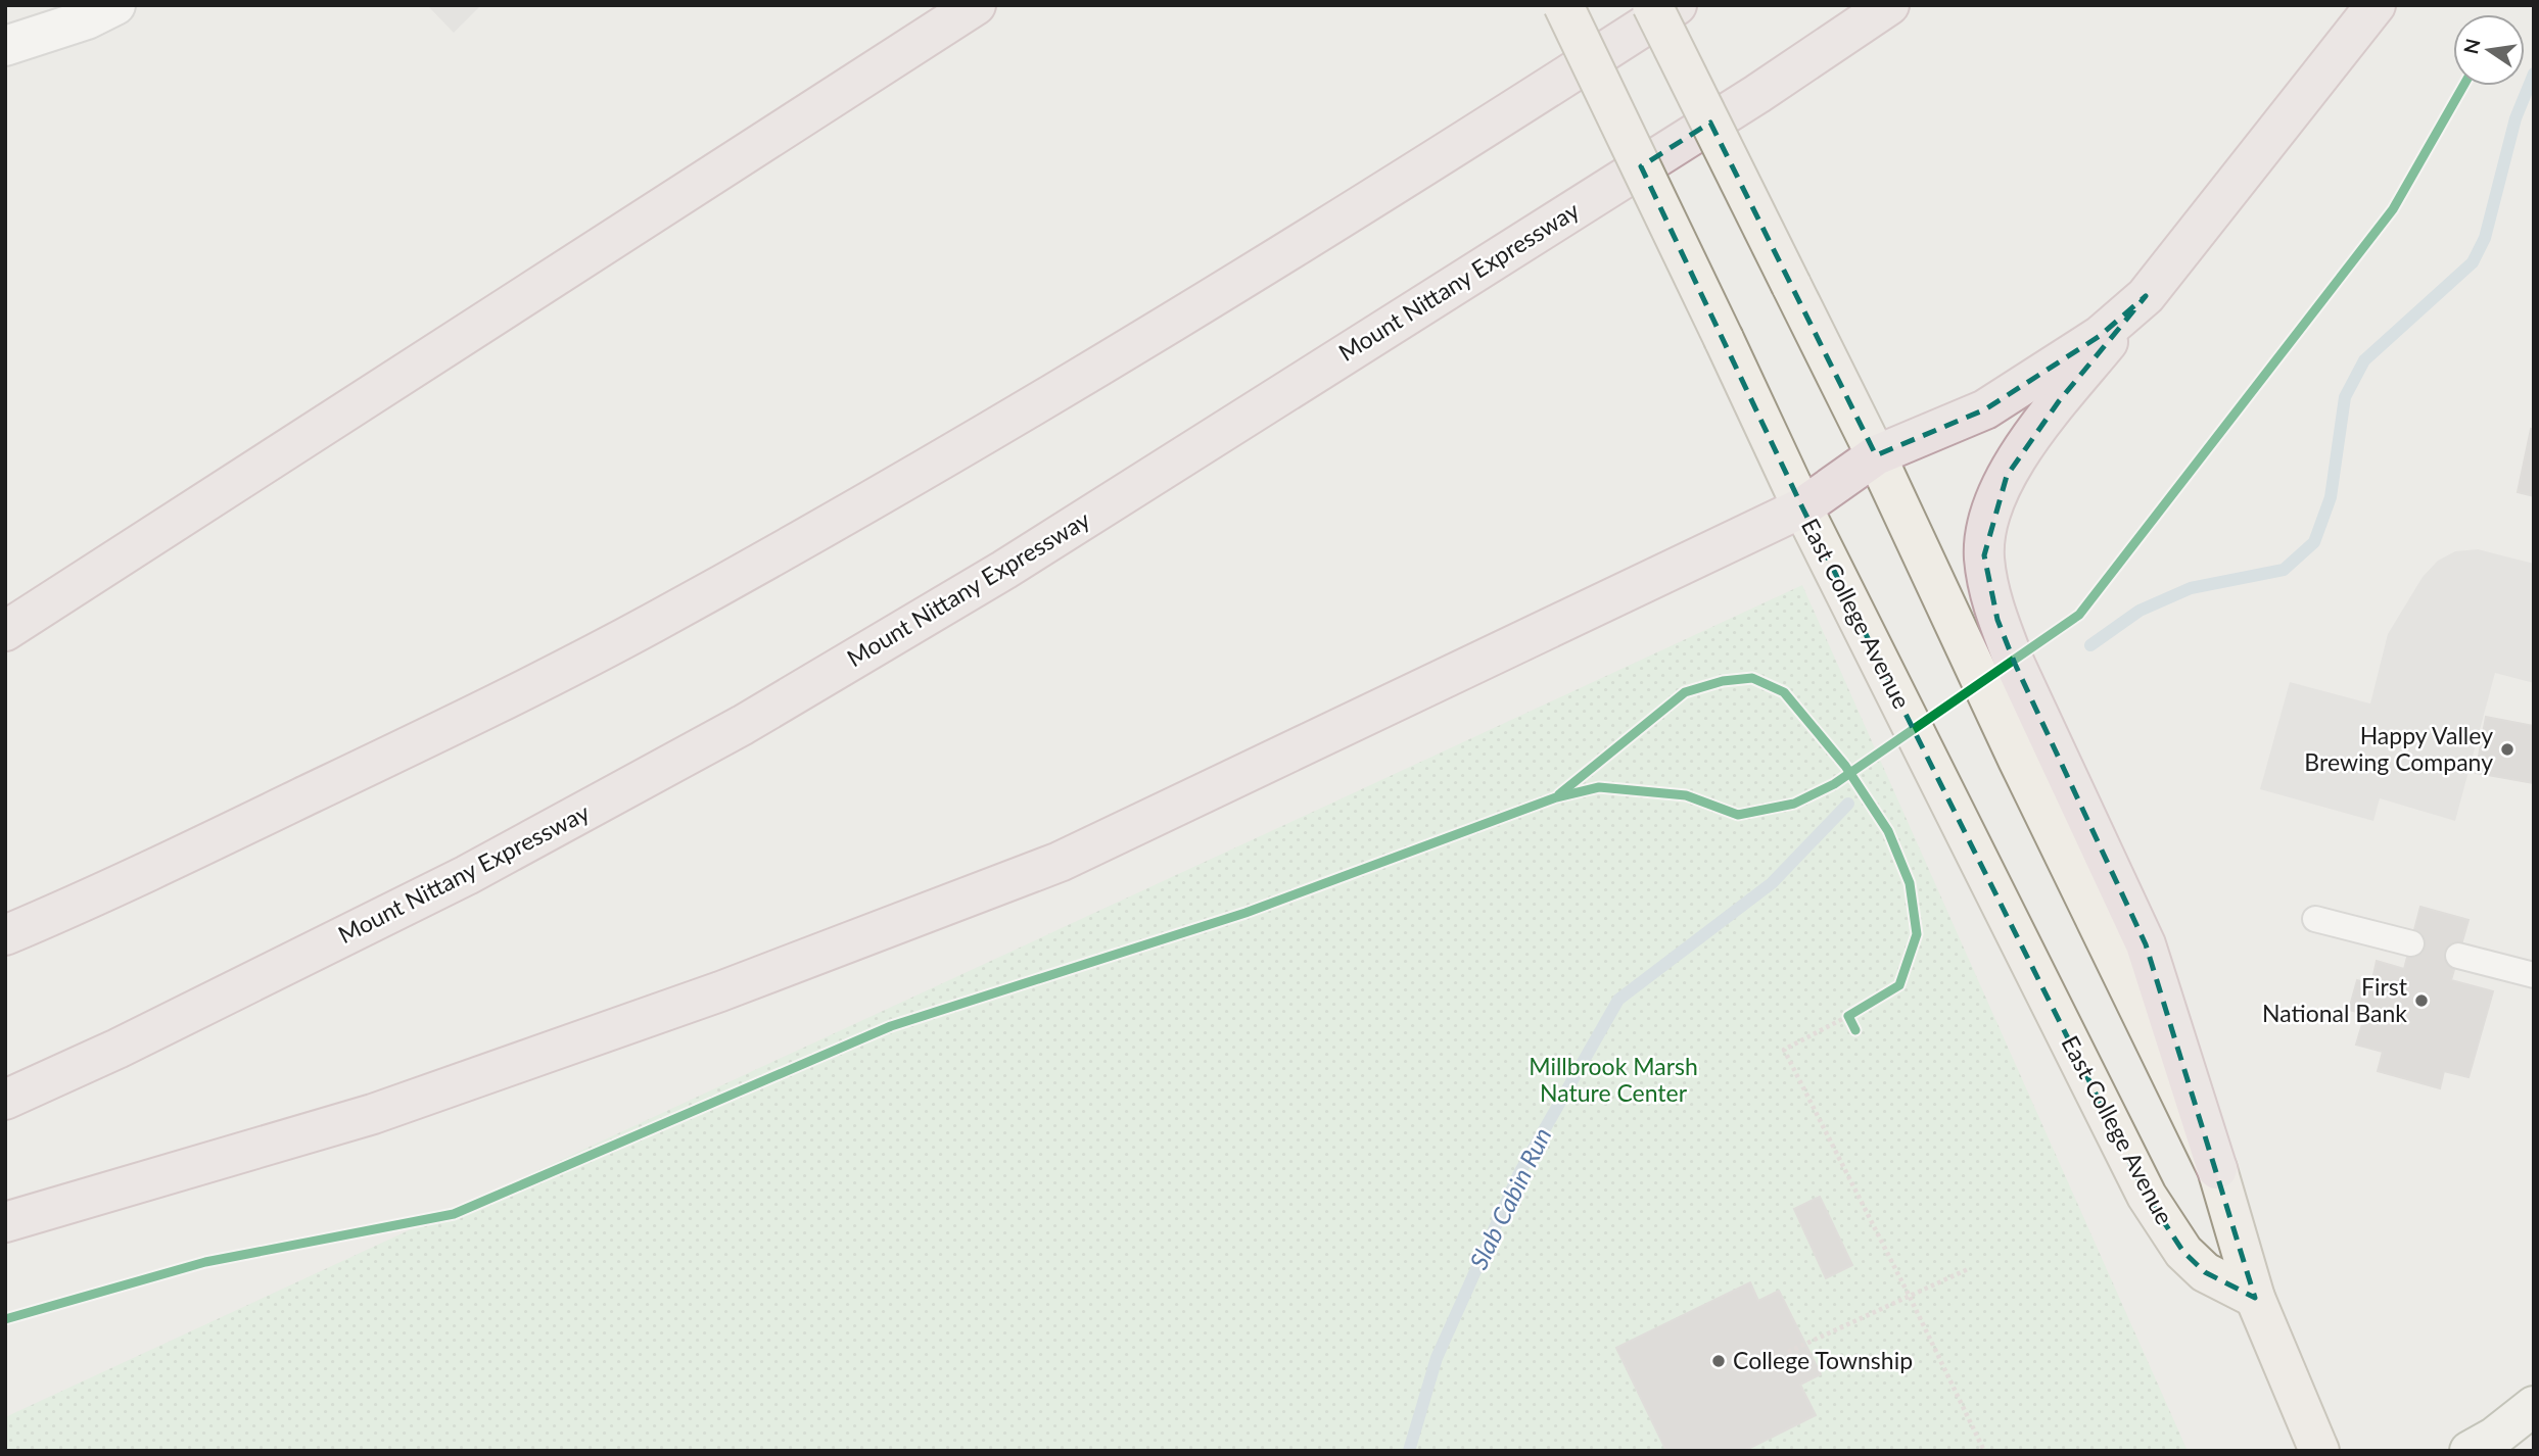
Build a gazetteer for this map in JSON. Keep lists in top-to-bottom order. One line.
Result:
{"streets":{"highway":["Mount Nittany Expressway"],"main road":["East College Avenue"]},"water":["Slab Cabin Run"],"parks":["Millbrook Marsh Nature Center"],"places":["Happy Valley Brewing Company","First National Bank","College Township"],"north":"left"}
